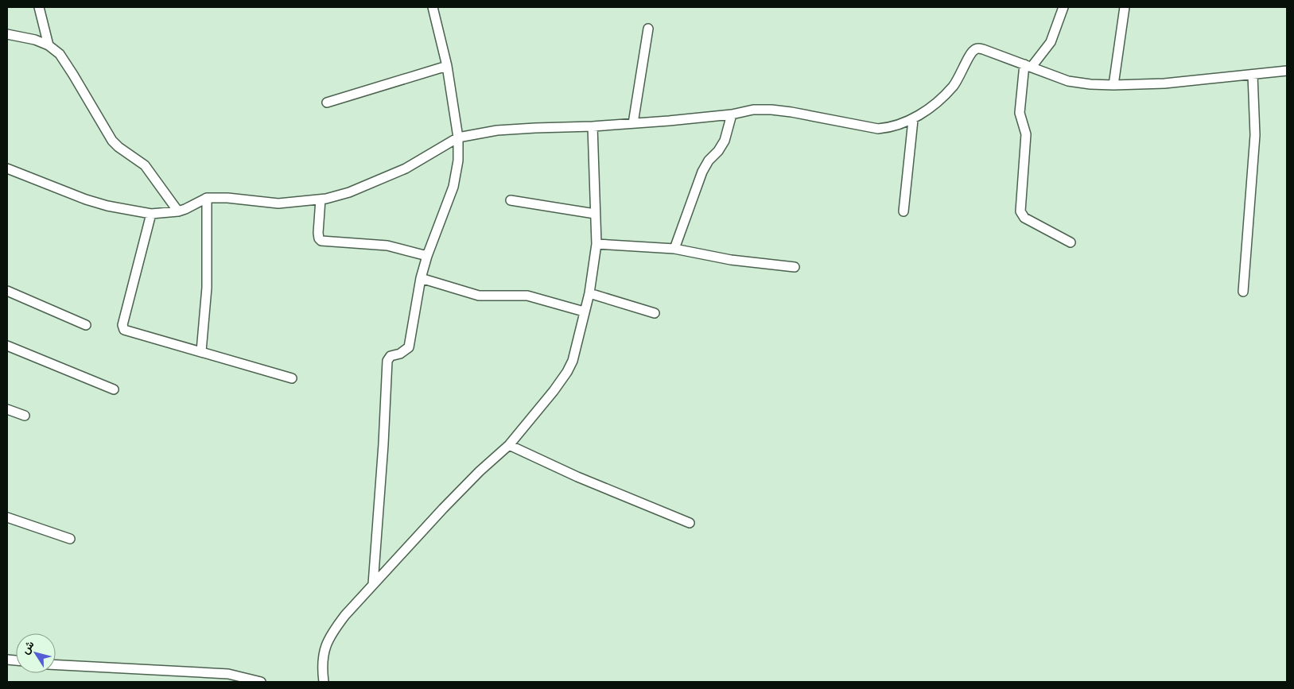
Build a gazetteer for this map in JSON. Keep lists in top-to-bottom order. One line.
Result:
{"north":"top left"}
